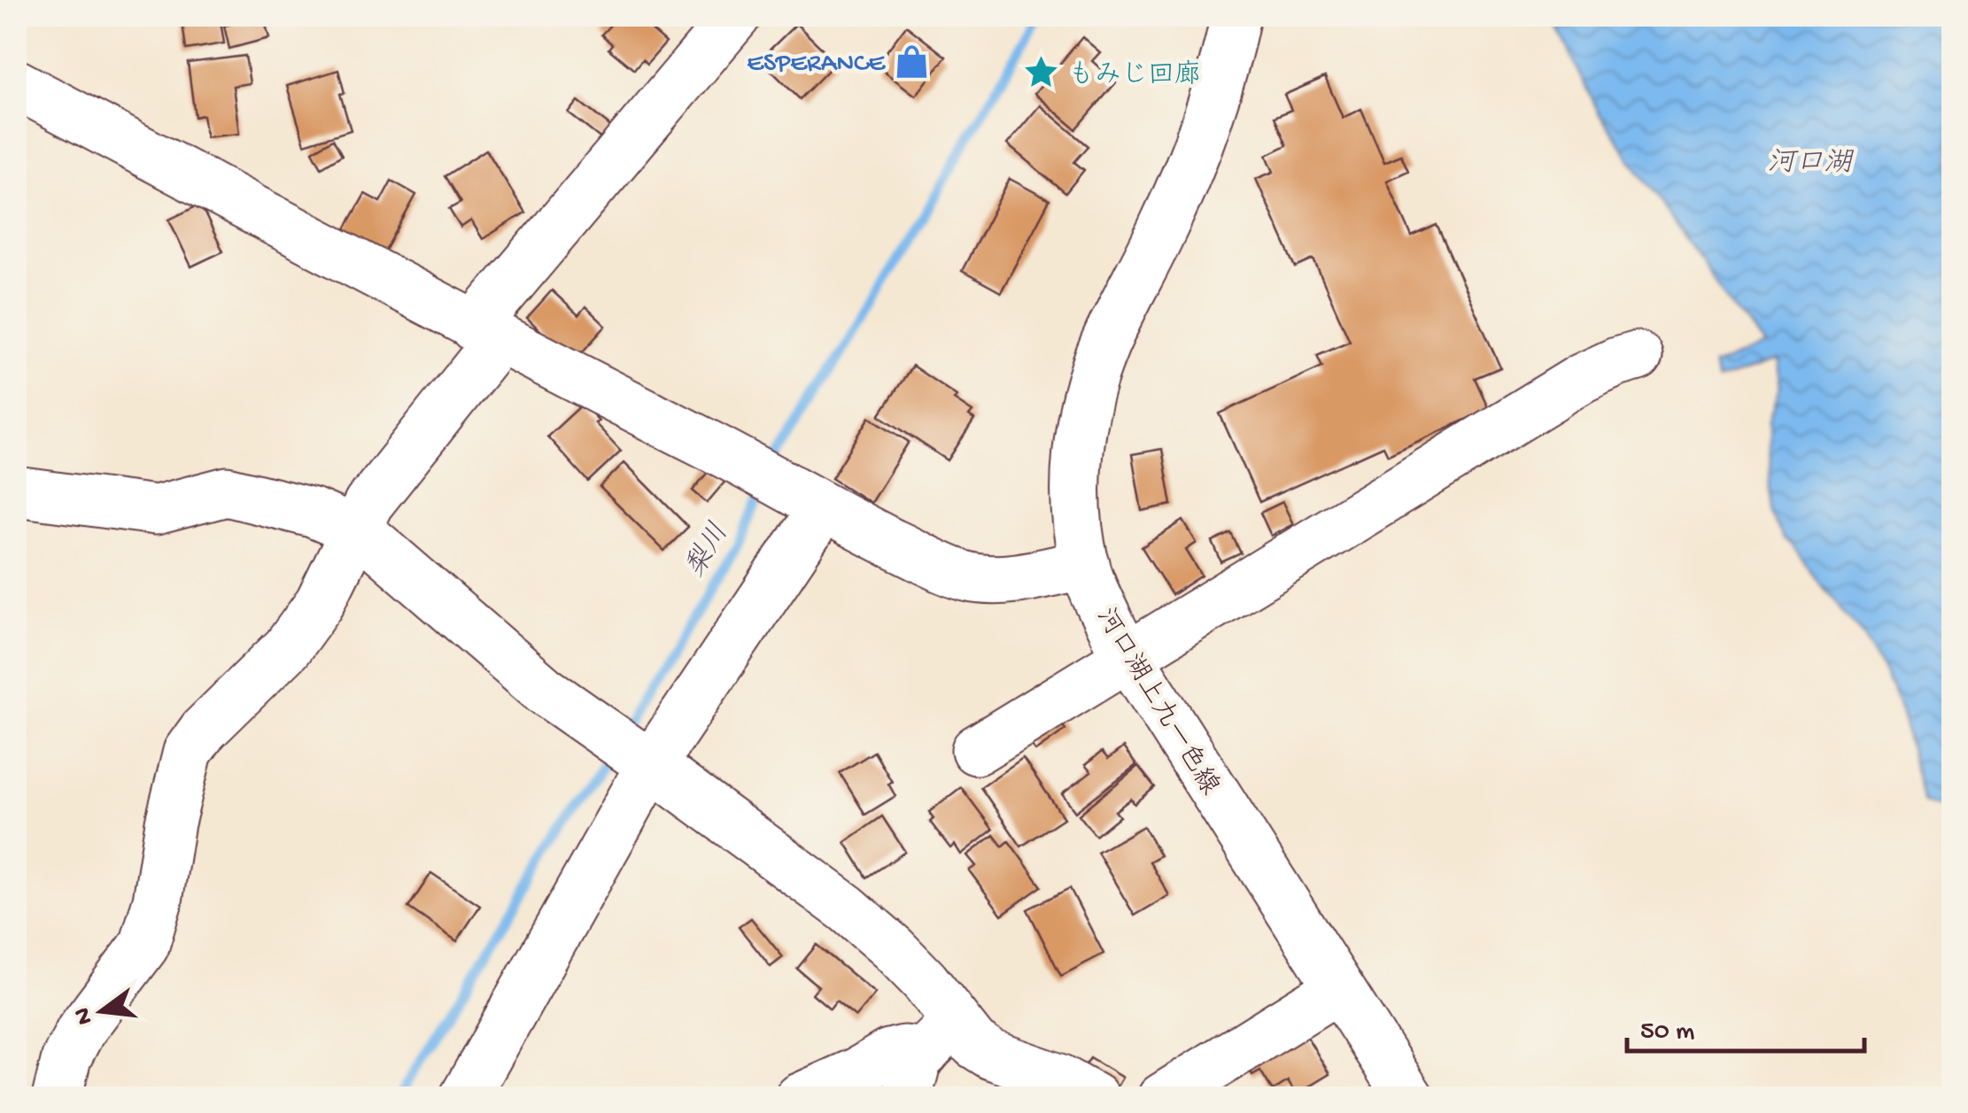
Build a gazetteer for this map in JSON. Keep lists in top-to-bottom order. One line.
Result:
{"streets":{"street":["河口湖上九一色線"]},"water":["河口湖","梨川"],"places":{"shop":["ESPERANCE"],"place":["もみじ回廊"]},"scale_bar":"50 m","north":"left"}
